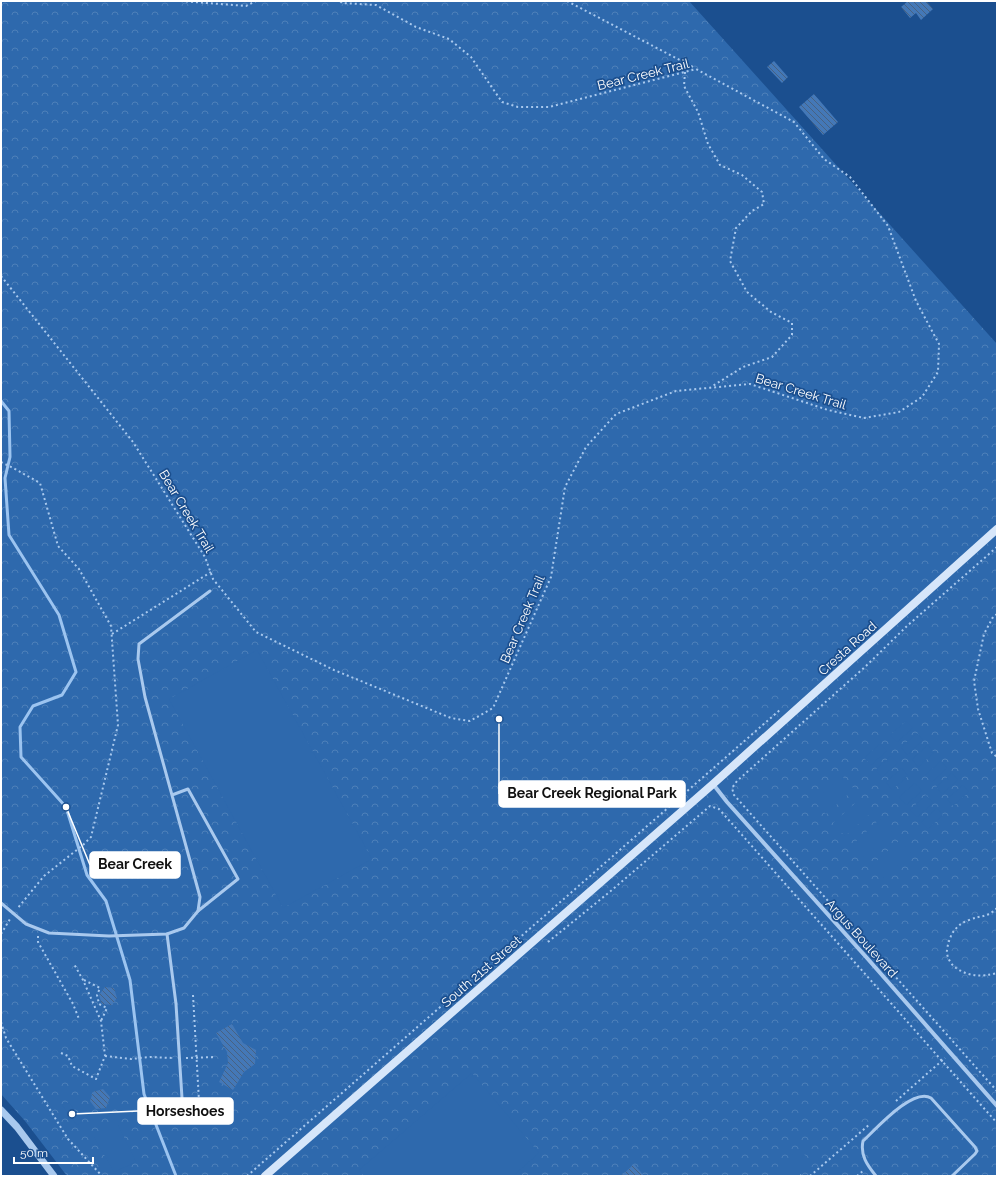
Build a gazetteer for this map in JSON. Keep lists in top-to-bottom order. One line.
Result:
{"streets":{"main road":["Cresta Road","South 21st Street"],"street":["Argus Boulevard"],"path":["Bear Creek Trail"]},"crossings":[["Cresta Road","Argus Boulevard"],["Cresta Road","South 21st Street"],["Argus Boulevard","South 21st Street"]],"places":["Bear Creek Regional Park","Bear Creek","Horseshoes"],"scale_bar":"50 m"}
